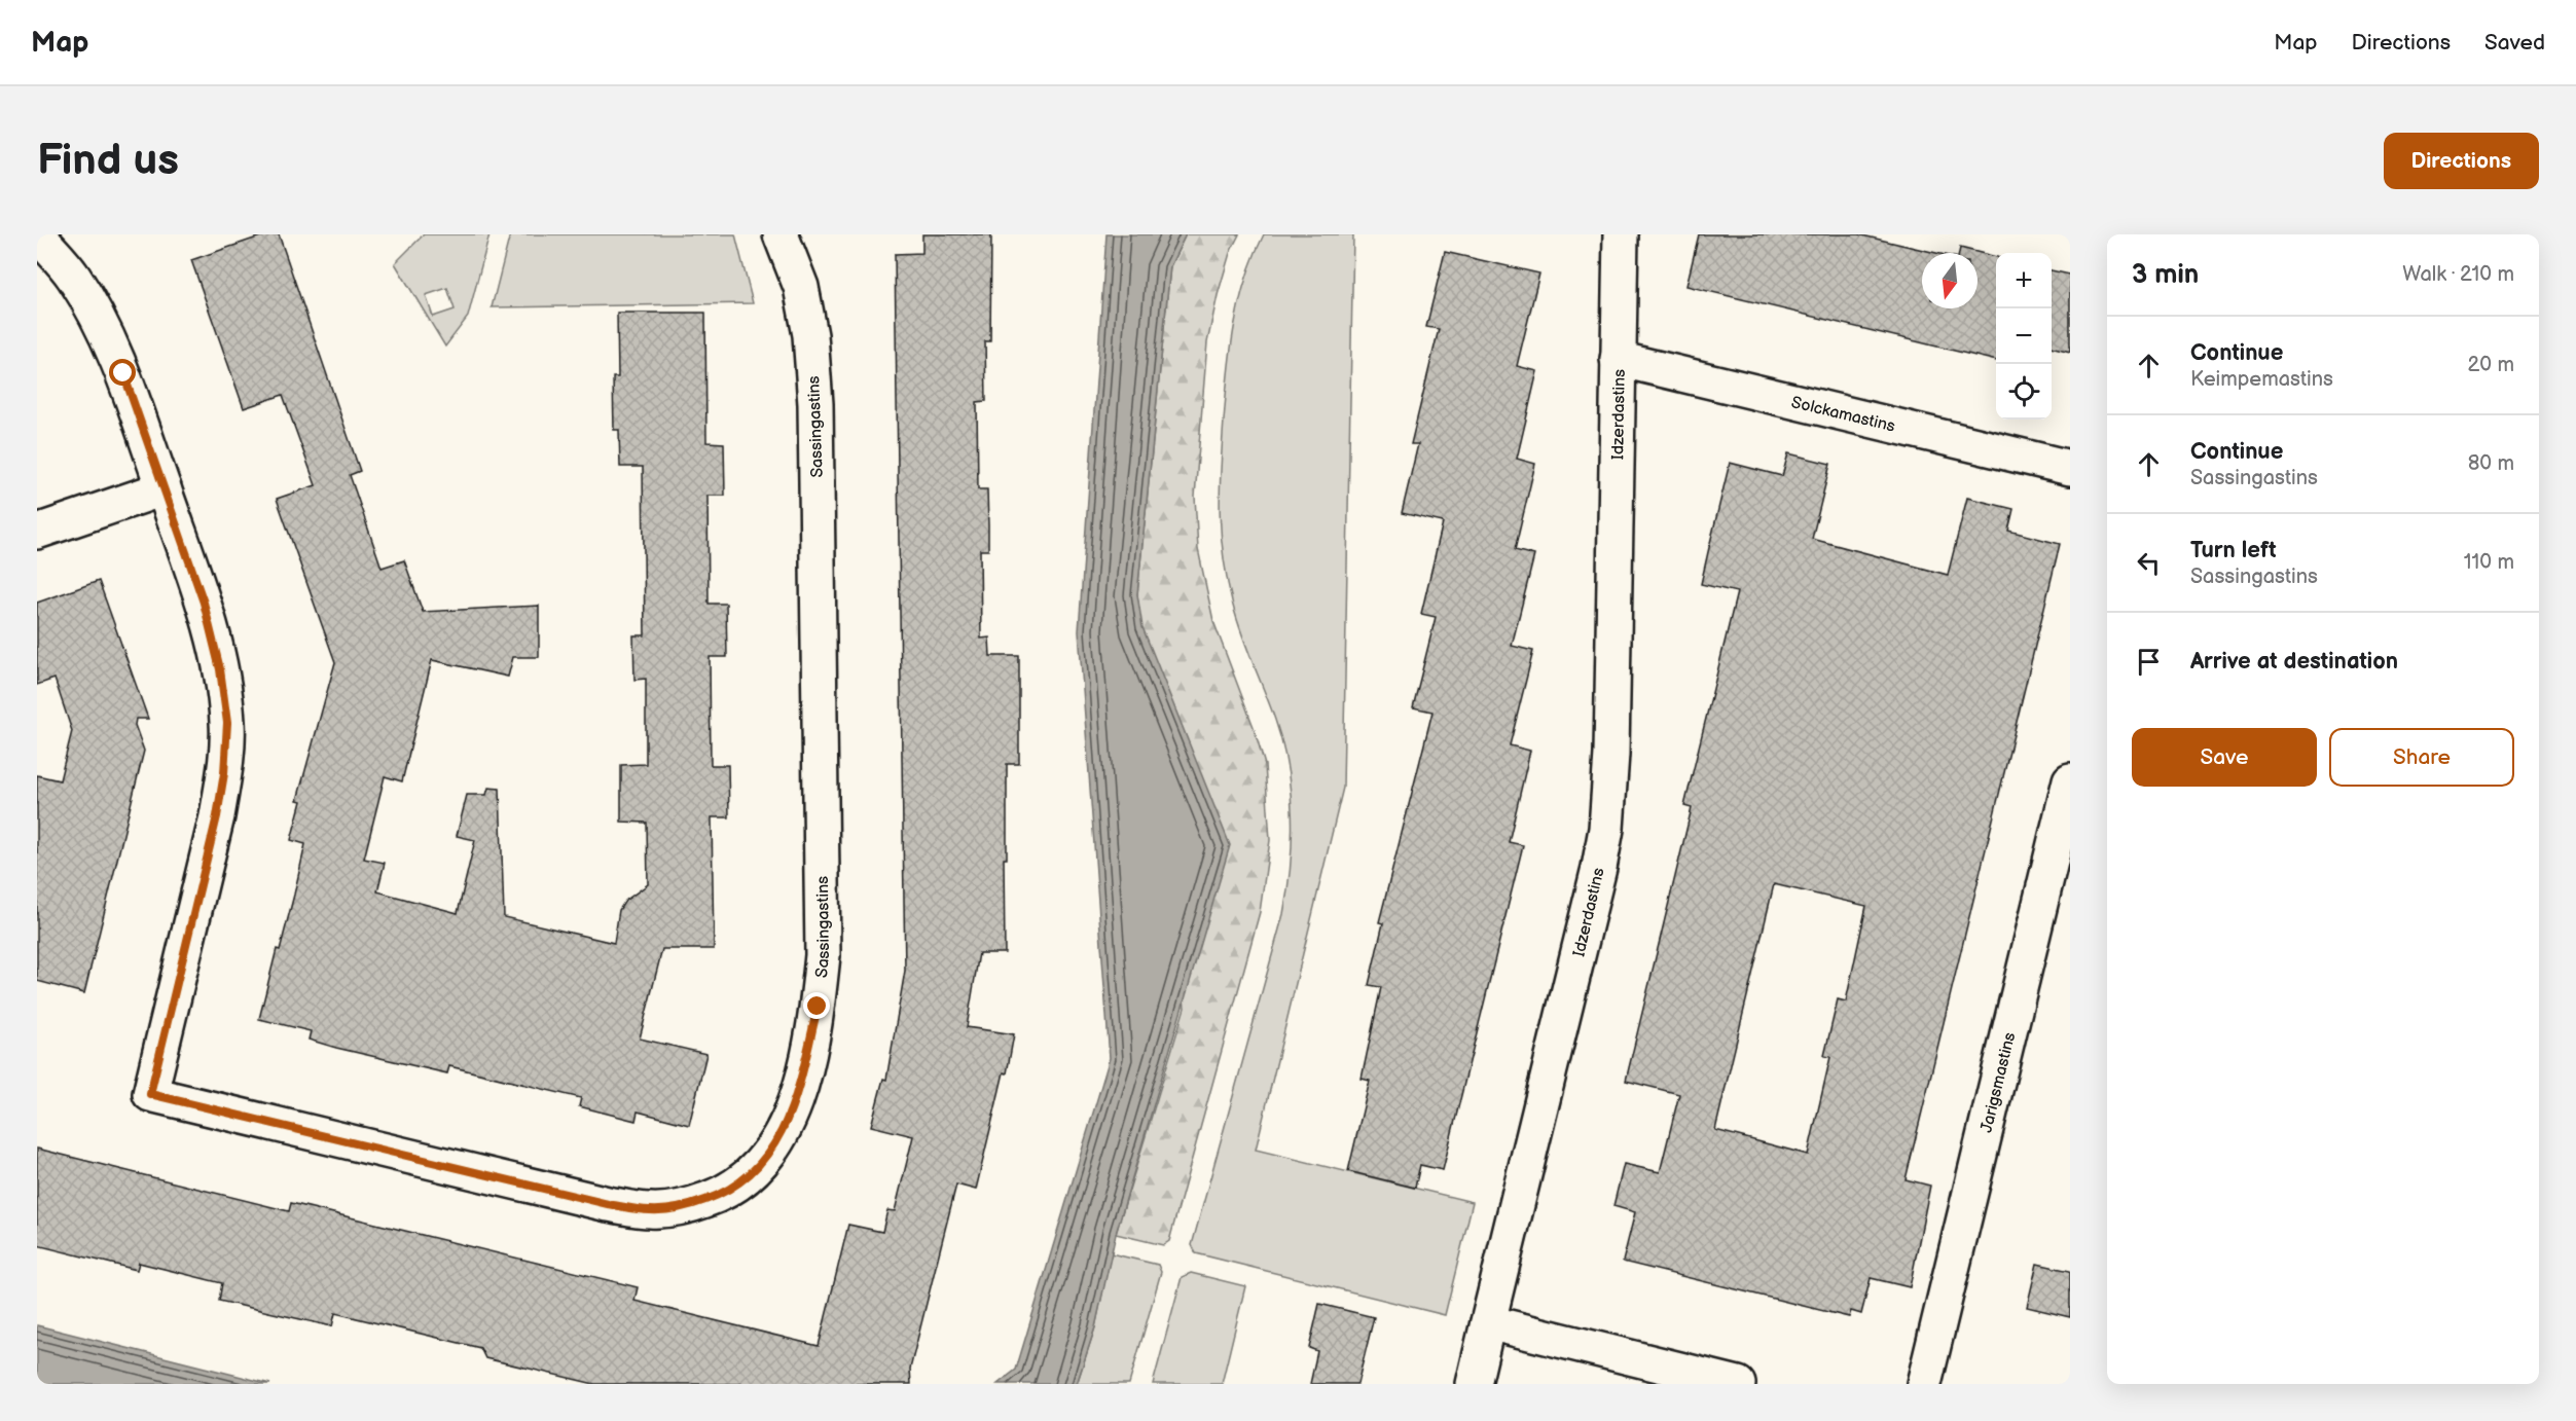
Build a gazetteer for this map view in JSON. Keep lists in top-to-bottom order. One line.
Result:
{"streets":{"street":["Solckamastins","Idzerdastins","Sassingastins","Jarigsmastins"]},"crossings":[["Solckamastins","Idzerdastins"]],"north":"bottom","page":{"header":"Map","nav":["Map","Directions","Saved"],"buttons":["Directions",["Save","Share"]],"title":"Find us","heading":["3 min","Walk · 210 m"],"map_buttons":["+","−"],"list":[["Continue","Keimpemastins","20 m"],["Continue","Sassingastins","80 m"],["Turn left","Sassingastins","110 m"],"Arrive at destination"]}}
